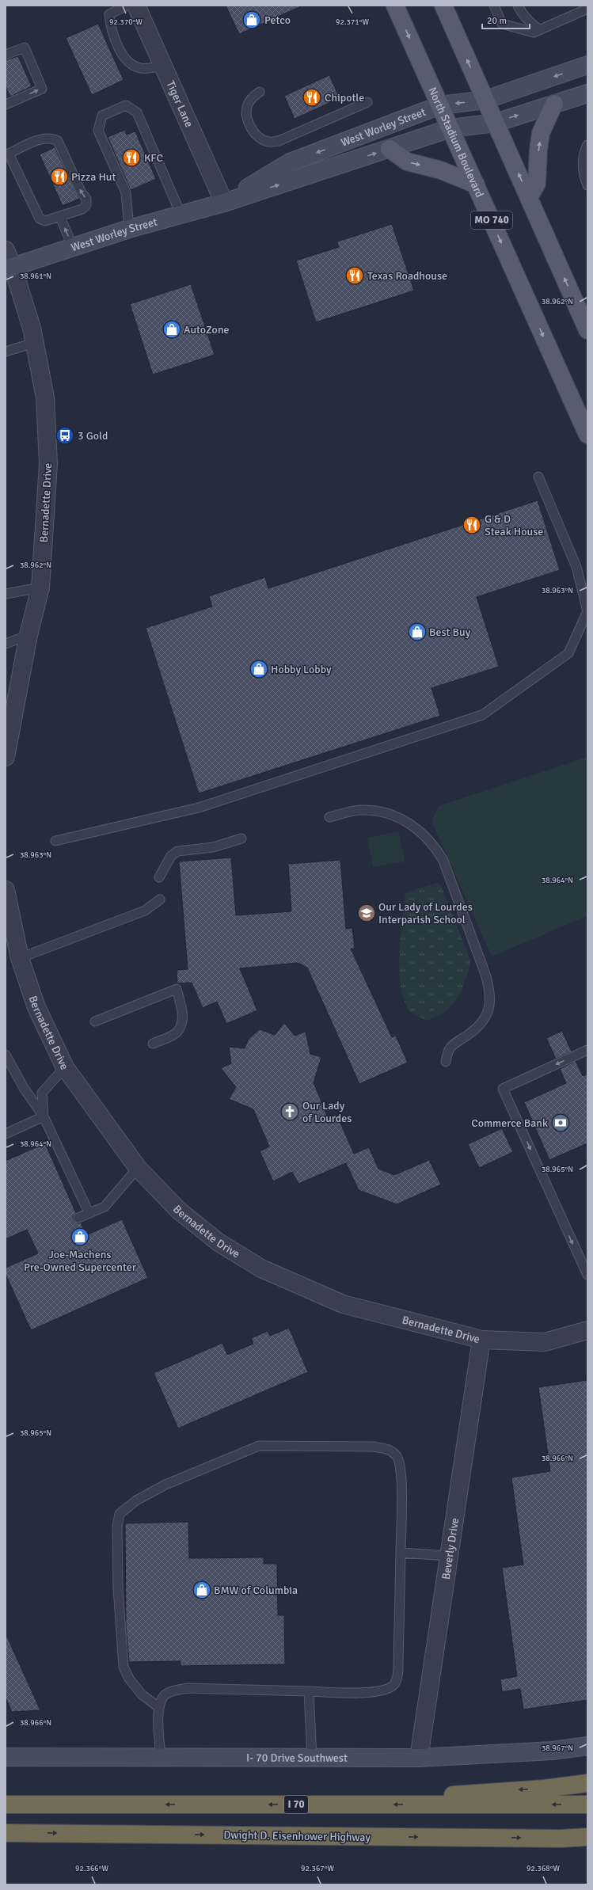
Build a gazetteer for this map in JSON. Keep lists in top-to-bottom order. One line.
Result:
{"streets":{"highway":["I 70","Dwight D. Eisenhower Highway"],"main road":["North Stadium Boulevard","MO 740"],"street":["Tiger Lane","West Worley Street","Bernadette Drive","Beverly Drive","I- 70 Drive Southwest"]},"crossings":[["Tiger Lane","West Worley Street"],["West Worley Street","North Stadium Boulevard"],["West Worley Street","Bernadette Drive"],["Bernadette Drive","Beverly Drive"],["Beverly Drive","I- 70 Drive Southwest"]],"places":{"shop":["Petco","AutoZone","Best Buy","Hobby Lobby","Joe-Machens Pre-Owned Supercenter","BMW of Columbia"],"restaurant":["Chipotle","KFC","Pizza Hut","Texas Roadhouse","G & D Steak House"],"bus stop":["3 Gold"],"school or university":["Our Lady of Lourdes Interparish School"],"church":["Our Lady of Lourdes"],"bank":["Commerce Bank"]},"scale_bar":"20 m","coordinates":["92.370°W","92.371°W","38.961°N","38.962°N","38.963°N","38.964°N","38.965°N","38.966°N","38.967°N","92.366°W","92.367°W","92.368°W"]}
